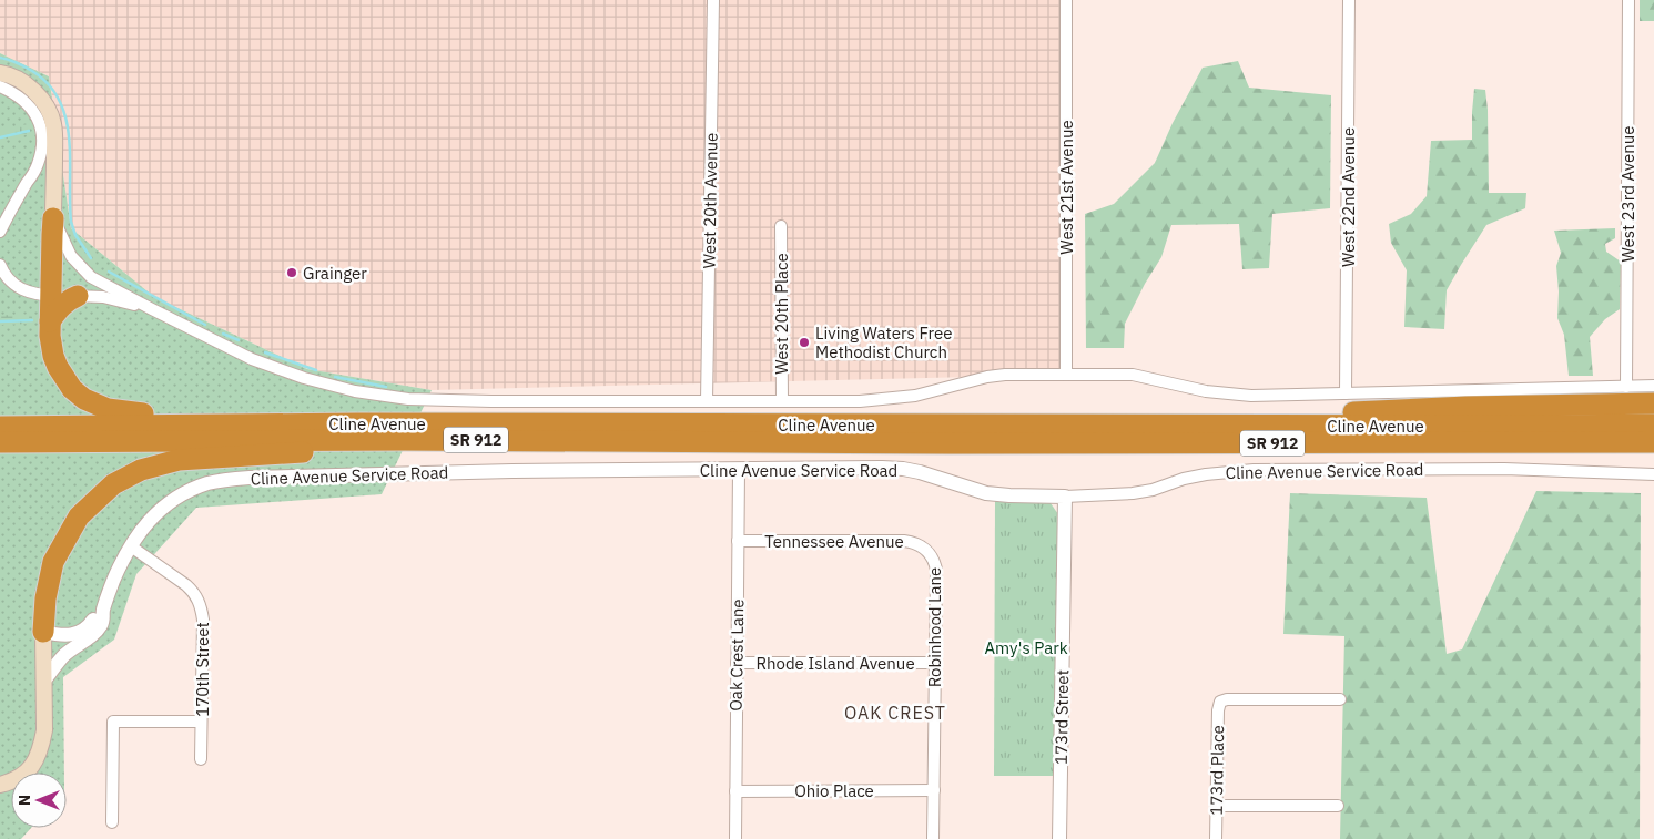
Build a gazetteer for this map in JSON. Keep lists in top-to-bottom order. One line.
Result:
{"streets":{"highway":["Cline Avenue","SR 912"],"street":["West 21st Avenue","West 23rd Avenue","West 22nd Avenue","West 20th Avenue","West 20th Place","Cline Avenue Service Road","Tennessee Avenue","Robinhood Lane","Oak Crest Lane","Rhode Island Avenue","170th Street","173rd Street","173rd Place","Ohio Place"]},"crossings":[["West 21st Avenue","Cline Avenue"],["West 23rd Avenue","Cline Avenue"],["West 22nd Avenue","Cline Avenue"],["West 20th Avenue","Cline Avenue"],["West 20th Place","Cline Avenue"],["Cline Avenue Service Road","Oak Crest Lane"],["Cline Avenue Service Road","170th Street"],["Cline Avenue Service Road","173rd Street"],["Tennessee Avenue","Robinhood Lane"],["Tennessee Avenue","Oak Crest Lane"],["Robinhood Lane","Rhode Island Avenue"],["Robinhood Lane","Ohio Place"],["Oak Crest Lane","Rhode Island Avenue"],["Oak Crest Lane","Ohio Place"]],"districts":["OAK CREST"],"parks":["Amy's Park"],"places":["Grainger","Living Waters Free Methodist Church"],"north":"left"}
